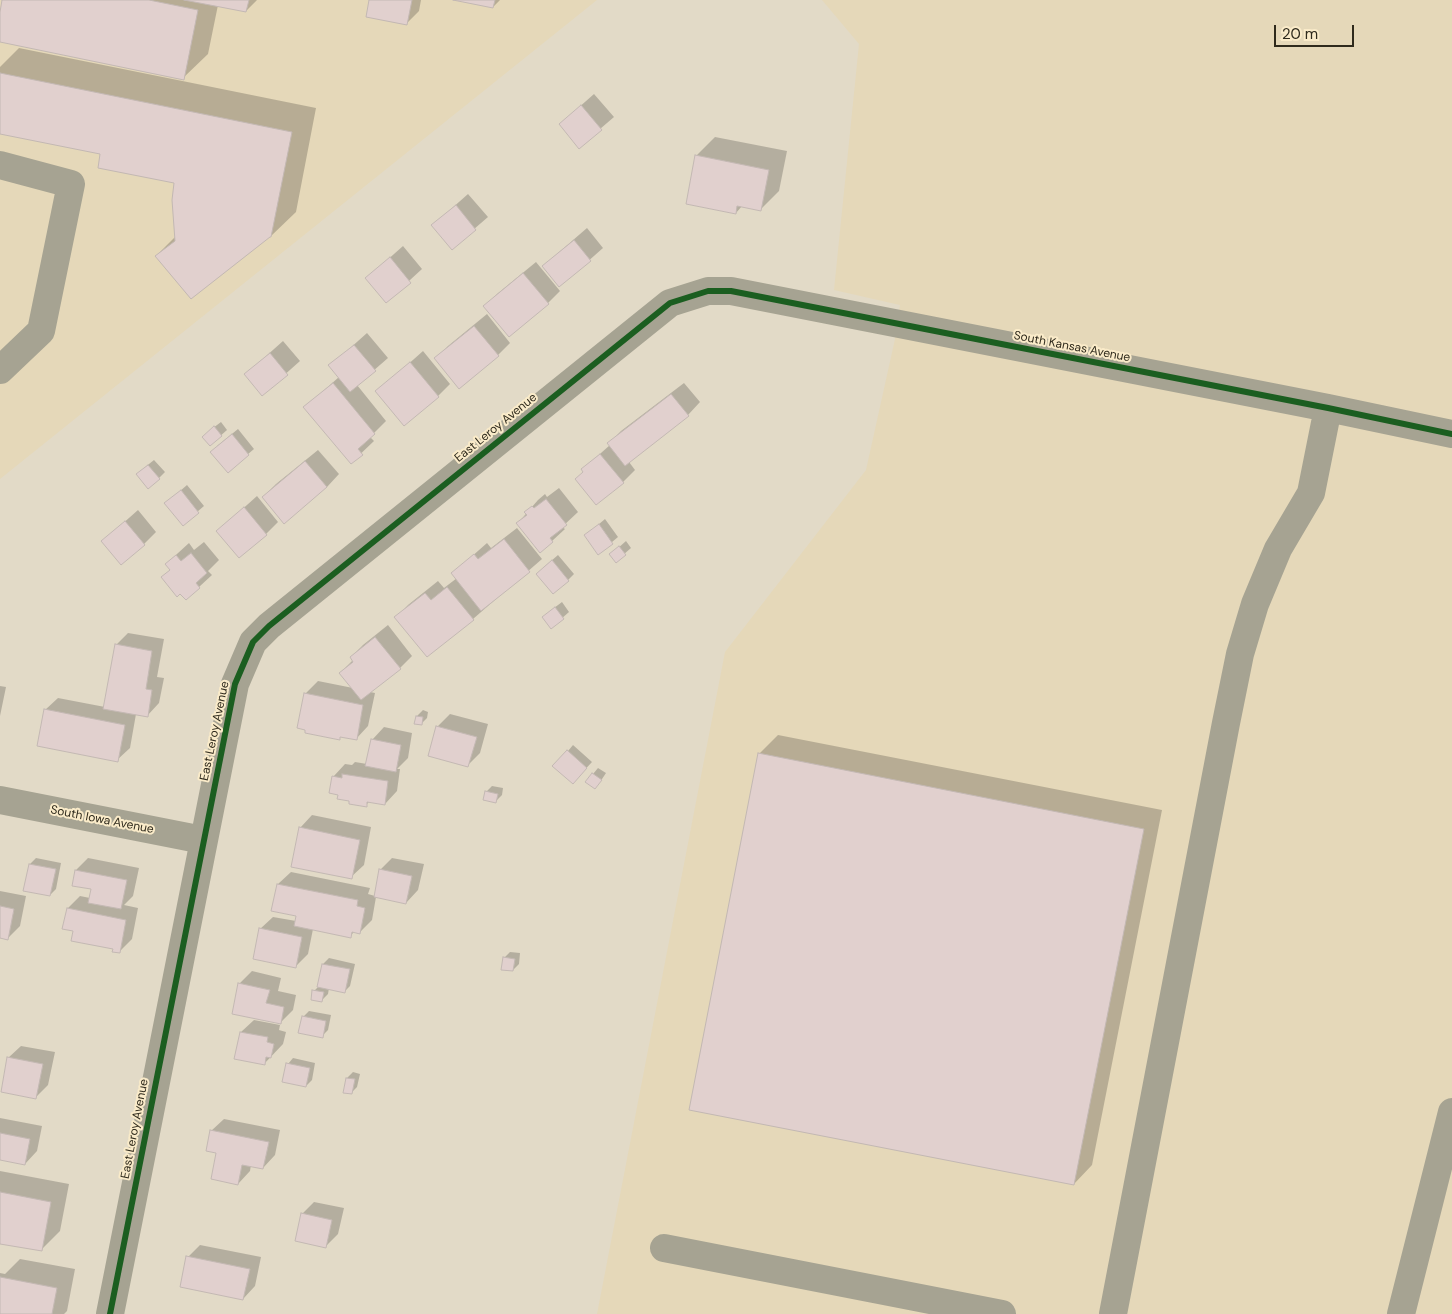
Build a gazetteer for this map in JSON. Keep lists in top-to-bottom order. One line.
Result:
{"streets":{"street":["South Kansas Avenue","East Leroy Avenue","South Iowa Avenue"]},"crossings":[["South Kansas Avenue","East Leroy Avenue"],["East Leroy Avenue","South Iowa Avenue"]],"scale_bar":"20 m"}
